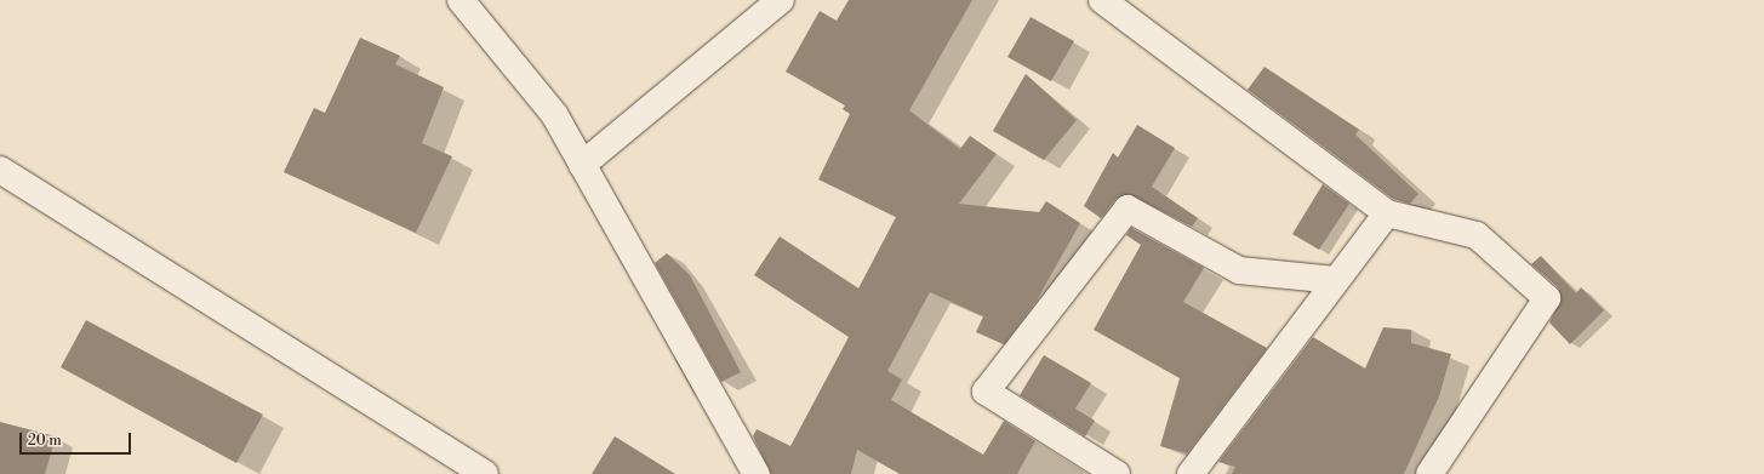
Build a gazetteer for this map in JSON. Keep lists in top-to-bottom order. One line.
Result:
{"scale_bar":"20 m"}
